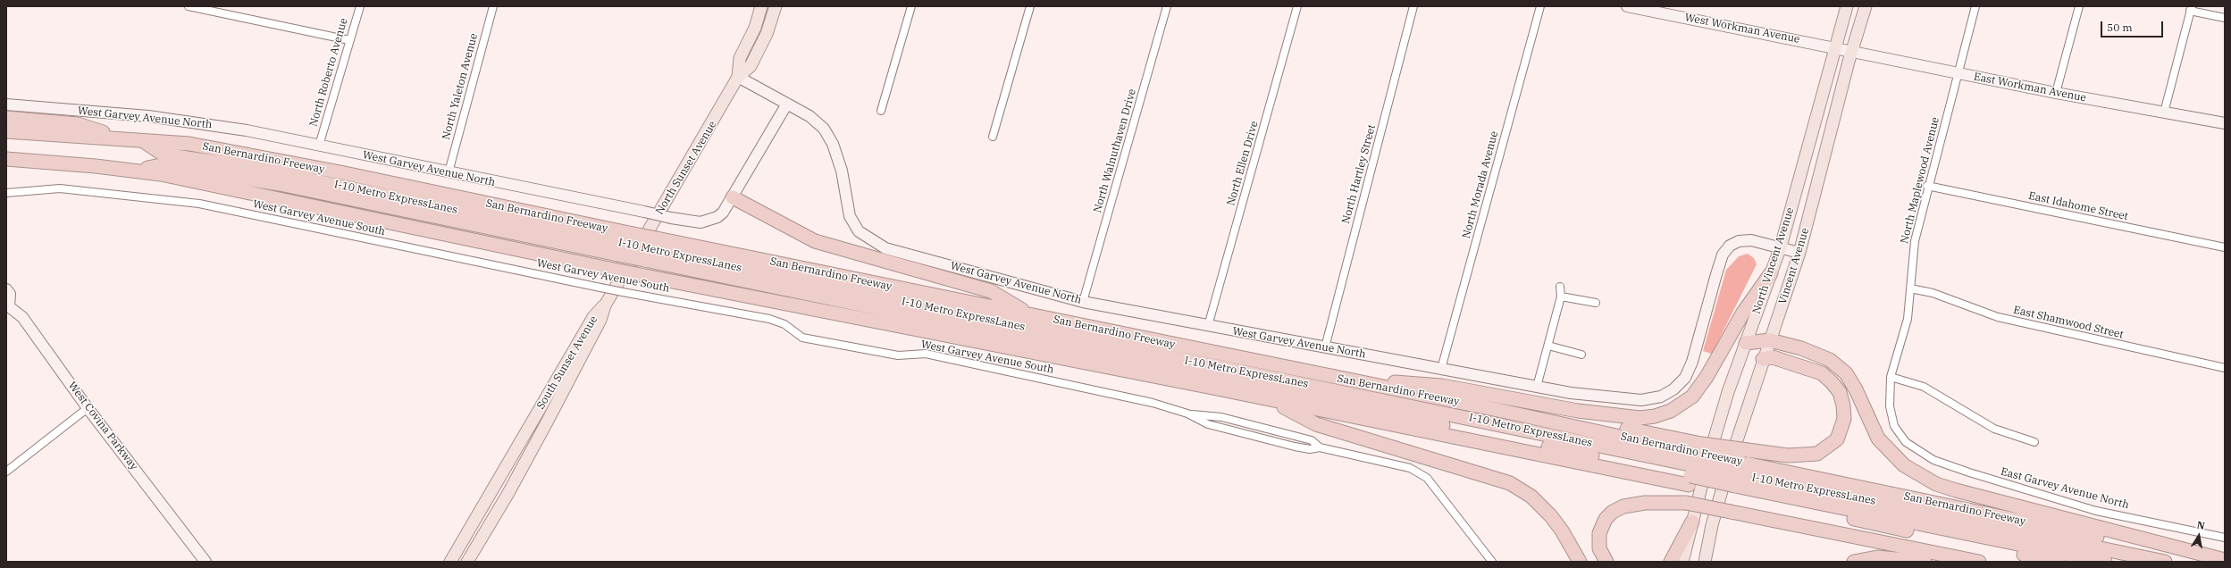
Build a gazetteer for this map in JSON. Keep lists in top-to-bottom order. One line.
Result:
{"streets":{"highway":["San Bernardino Freeway","I-10 Metro ExpressLanes"],"main road":["North Sunset Avenue","North Vincent Avenue","Vincent Avenue","South Sunset Avenue"],"street":["West Workman Avenue","North Roberto Avenue","North Yaleton Avenue","East Workman Avenue","West Garvey Avenue North","North Walnuthaven Drive","North Ellen Drive","North Hartley Street","North Maplewood Avenue","North Morada Avenue","East Idahome Street","West Garvey Avenue South","East Shamwood Street","West Covina Parkway","East Garvey Avenue North"]},"crossings":[["West Workman Avenue","East Workman Avenue"],["West Workman Avenue","North Vincent Avenue"],["North Roberto Avenue","West Garvey Avenue North"],["North Yaleton Avenue","West Garvey Avenue North"],["East Workman Avenue","North Maplewood Avenue"],["East Workman Avenue","North Vincent Avenue"],["East Workman Avenue","Vincent Avenue"],["West Garvey Avenue North","North Walnuthaven Drive"],["West Garvey Avenue North","North Ellen Drive"],["West Garvey Avenue North","North Sunset Avenue"],["West Garvey Avenue North","North Hartley Street"],["West Garvey Avenue North","North Morada Avenue"],["West Garvey Avenue North","North Vincent Avenue"],["West Garvey Avenue North","Vincent Avenue"],["San Bernardino Freeway","North Sunset Avenue"],["San Bernardino Freeway","I-10 Metro ExpressLanes"],["San Bernardino Freeway","North Vincent Avenue"],["San Bernardino Freeway","Vincent Avenue"],["North Sunset Avenue","I-10 Metro ExpressLanes"],["North Sunset Avenue","South Sunset Avenue"],["North Maplewood Avenue","East Idahome Street"],["North Maplewood Avenue","East Shamwood Street"],["North Maplewood Avenue","East Garvey Avenue North"],["I-10 Metro ExpressLanes","North Vincent Avenue"],["I-10 Metro ExpressLanes","Vincent Avenue"]],"scale_bar":"50 m","north":"top"}
